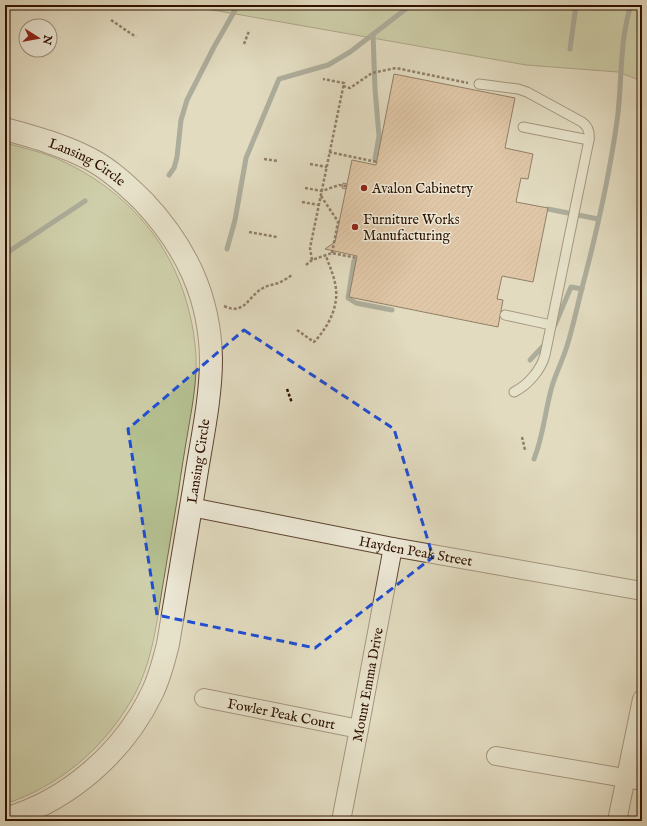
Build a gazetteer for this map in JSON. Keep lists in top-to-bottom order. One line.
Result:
{"streets":{"street":["Lansing Circle","Hayden Peak Street","Mount Emma Drive","Fowler Peak Court"]},"crossings":[["Lansing Circle","Hayden Peak Street"],["Hayden Peak Street","Mount Emma Drive"],["Mount Emma Drive","Fowler Peak Court"]],"places":["Avalon Cabinetry","Furniture Works Manufacturing"],"north":"right"}
